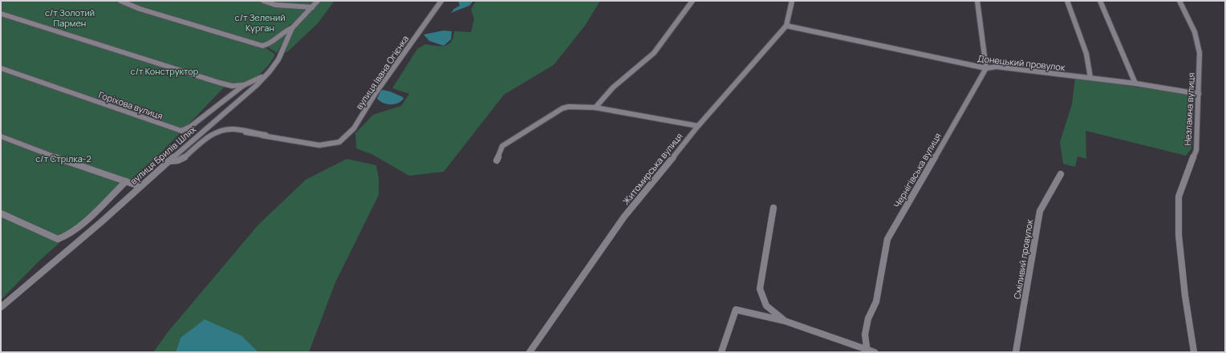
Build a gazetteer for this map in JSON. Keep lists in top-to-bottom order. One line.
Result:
{"streets":{"street":["Донецький провулок","вулиця Івана Огієнка","Горіхова вулиця","Незламна вулиця","вулиця Брилів Шлях","Житомирська вулиця","Чернігівська вулиця","Сміливий провулок"]},"crossings":[["Донецький провулок","Незламна вулиця"],["Донецький провулок","Житомирська вулиця"],["Донецький провулок","Чернігівська вулиця"]],"parks":["с/т Золотий Пармен","с/т Зелений Курган","с/т Конструктор","с/т Стрілка-2"]}
